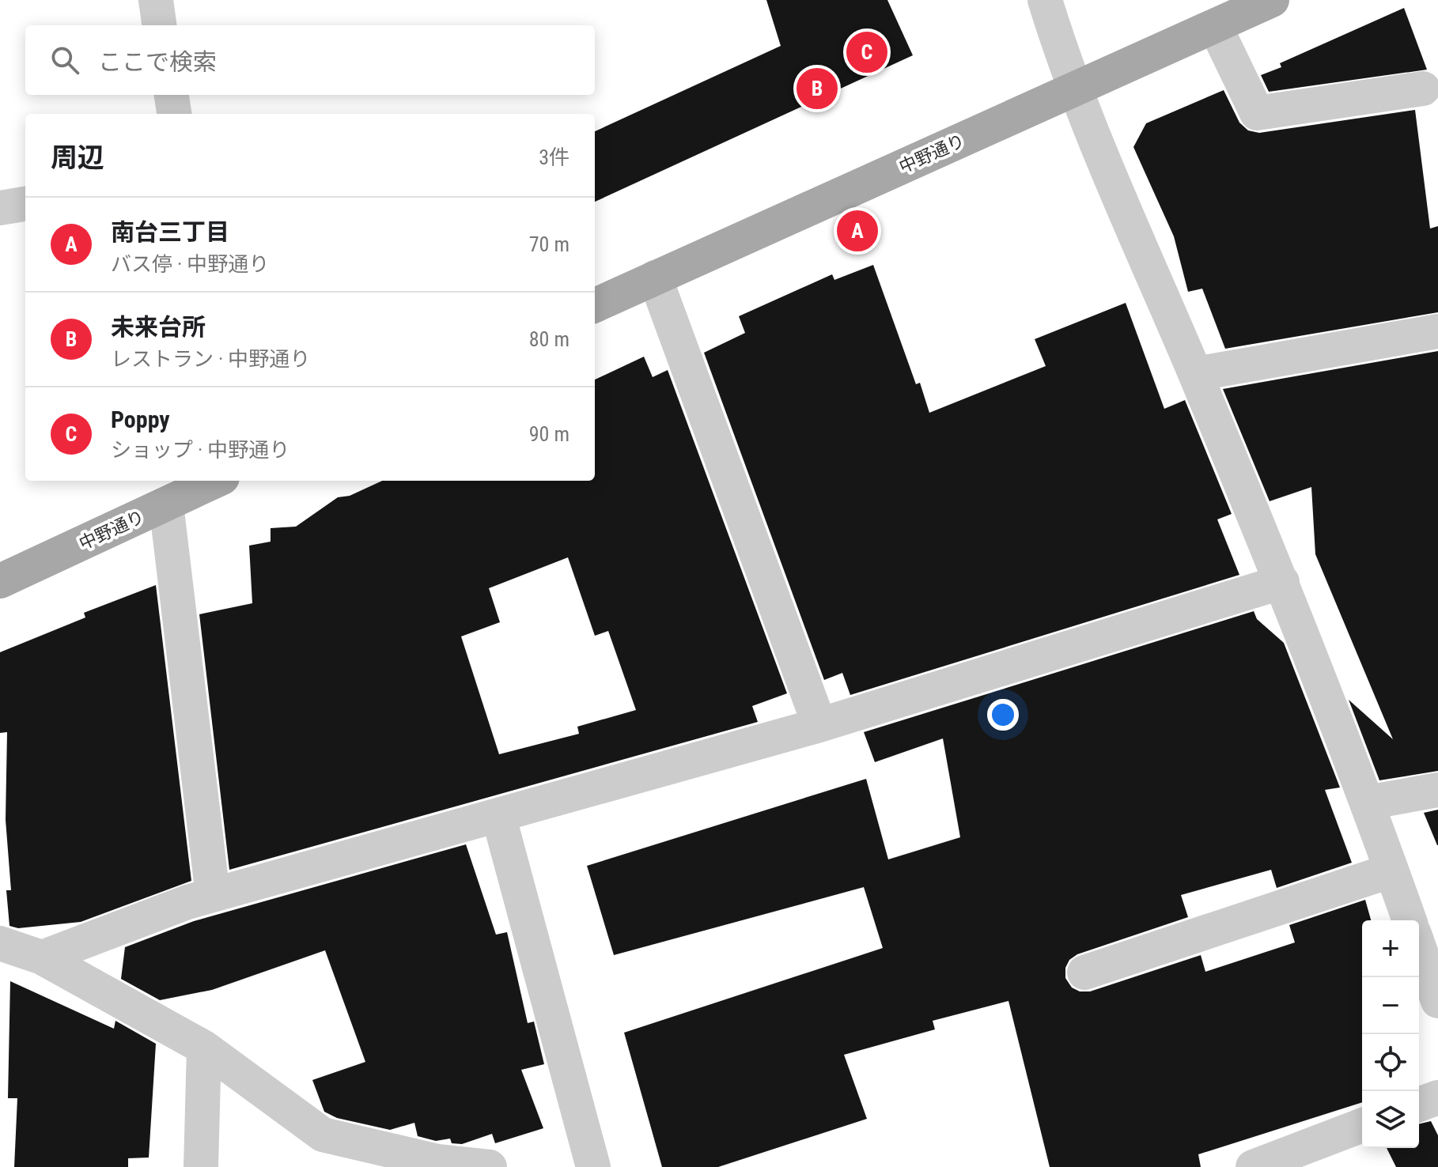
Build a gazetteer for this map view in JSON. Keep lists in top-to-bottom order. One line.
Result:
{"streets":{"main road":["中野通り"]},"page":{"search":"ここで検索","pins":["C","B","A"],"heading":["周辺","3件"],"list":[{"mark":"A","name":"南台三丁目","note":"バス停 · 中野通り","value":"70 m"},{"mark":"B","name":"未来台所","note":"レストラン · 中野通り","value":"80 m"},{"mark":"C","name":"Poppy","note":"ショップ · 中野通り","value":"90 m"}],"map_buttons":["+","−"]}}
